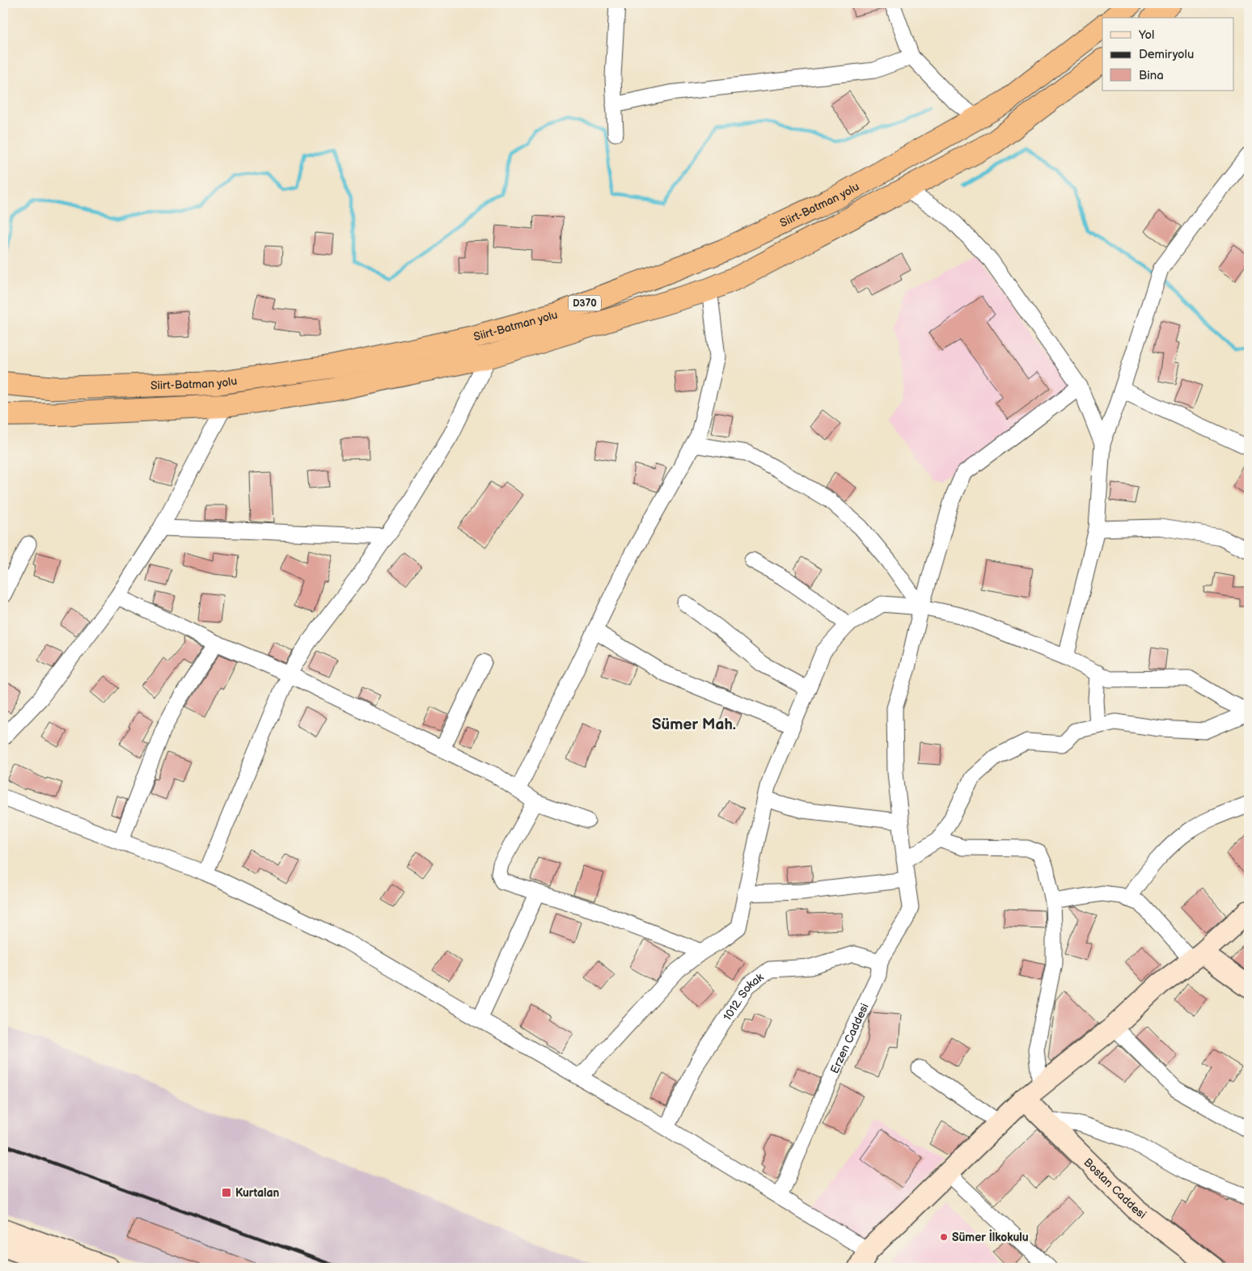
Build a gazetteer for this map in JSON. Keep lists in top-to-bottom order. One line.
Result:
{"streets":{"highway":["Siirt-Batman yolu","D370"],"main road":["Bostan Caddesi"],"street":["1012. Sokak","Erzen Caddesi"]},"crossings":[["1012. Sokak","Erzen Caddesi"]],"districts":["Sümer Mah."],"places":{"transit":["Kurtalan"],"other":["Sümer İlkokulu"]},"legend":["Yol","Demiryolu","Bina"]}
